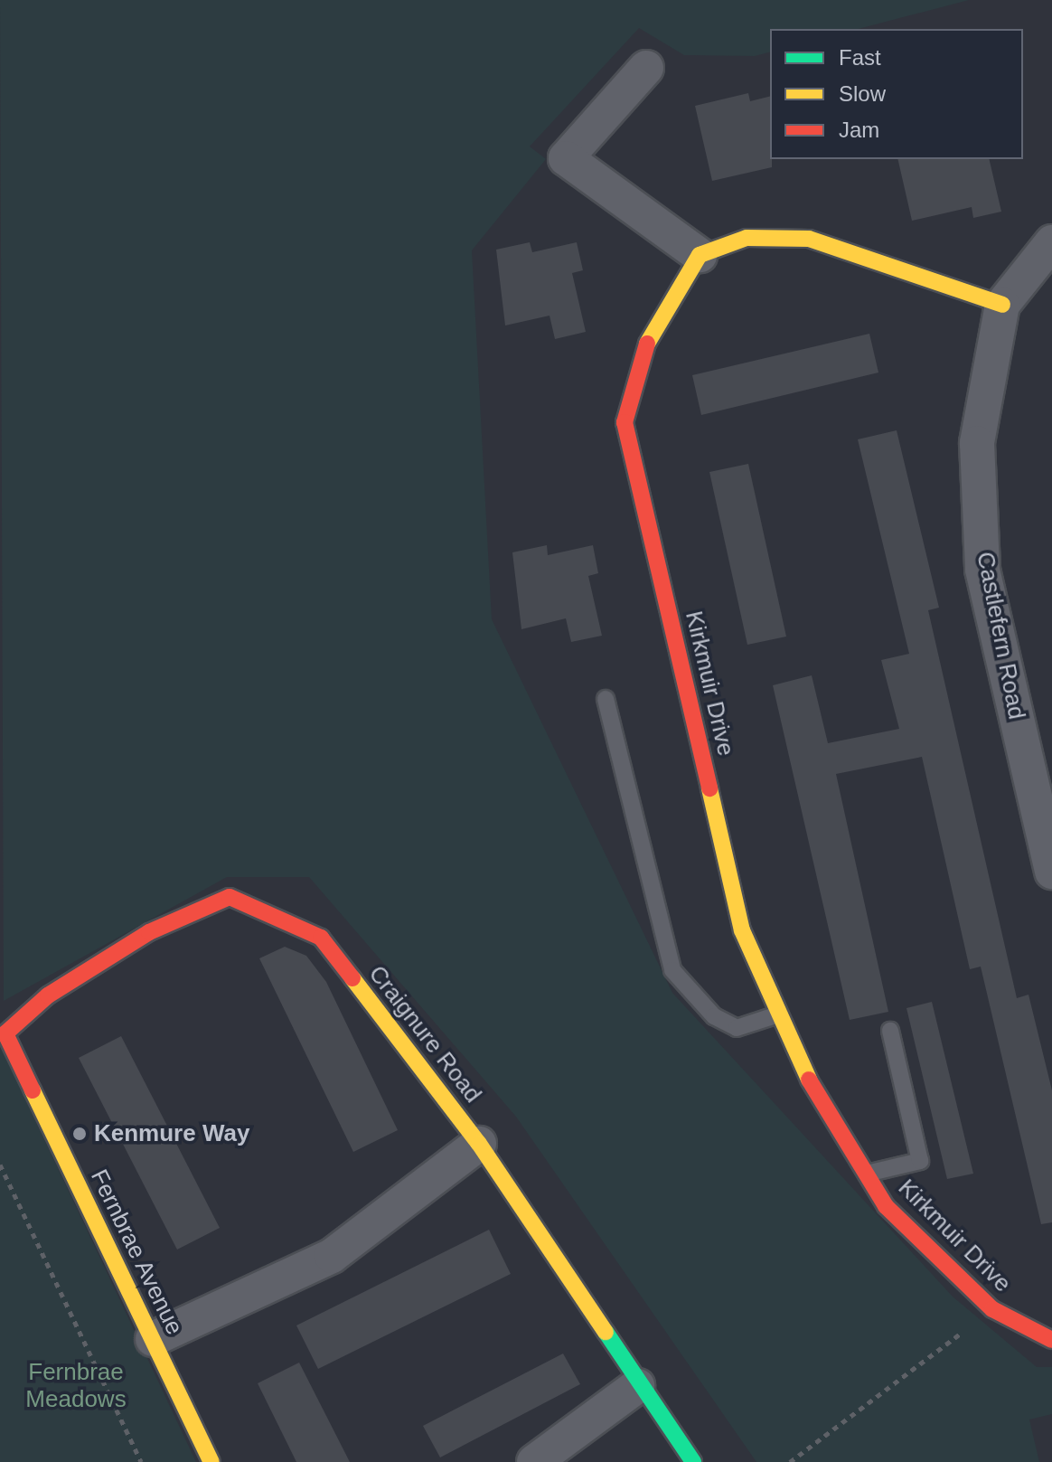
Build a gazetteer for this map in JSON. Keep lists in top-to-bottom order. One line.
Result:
{"streets":{"street":["Castlefern Road","Kirkmuir Drive","Craignure Road","Fernbrae Avenue"]},"crossings":[["Craignure Road","Fernbrae Avenue"]],"parks":["Fernbrae Meadows"],"places":["Kenmure Way"],"legend":["Fast","Slow","Jam"]}
